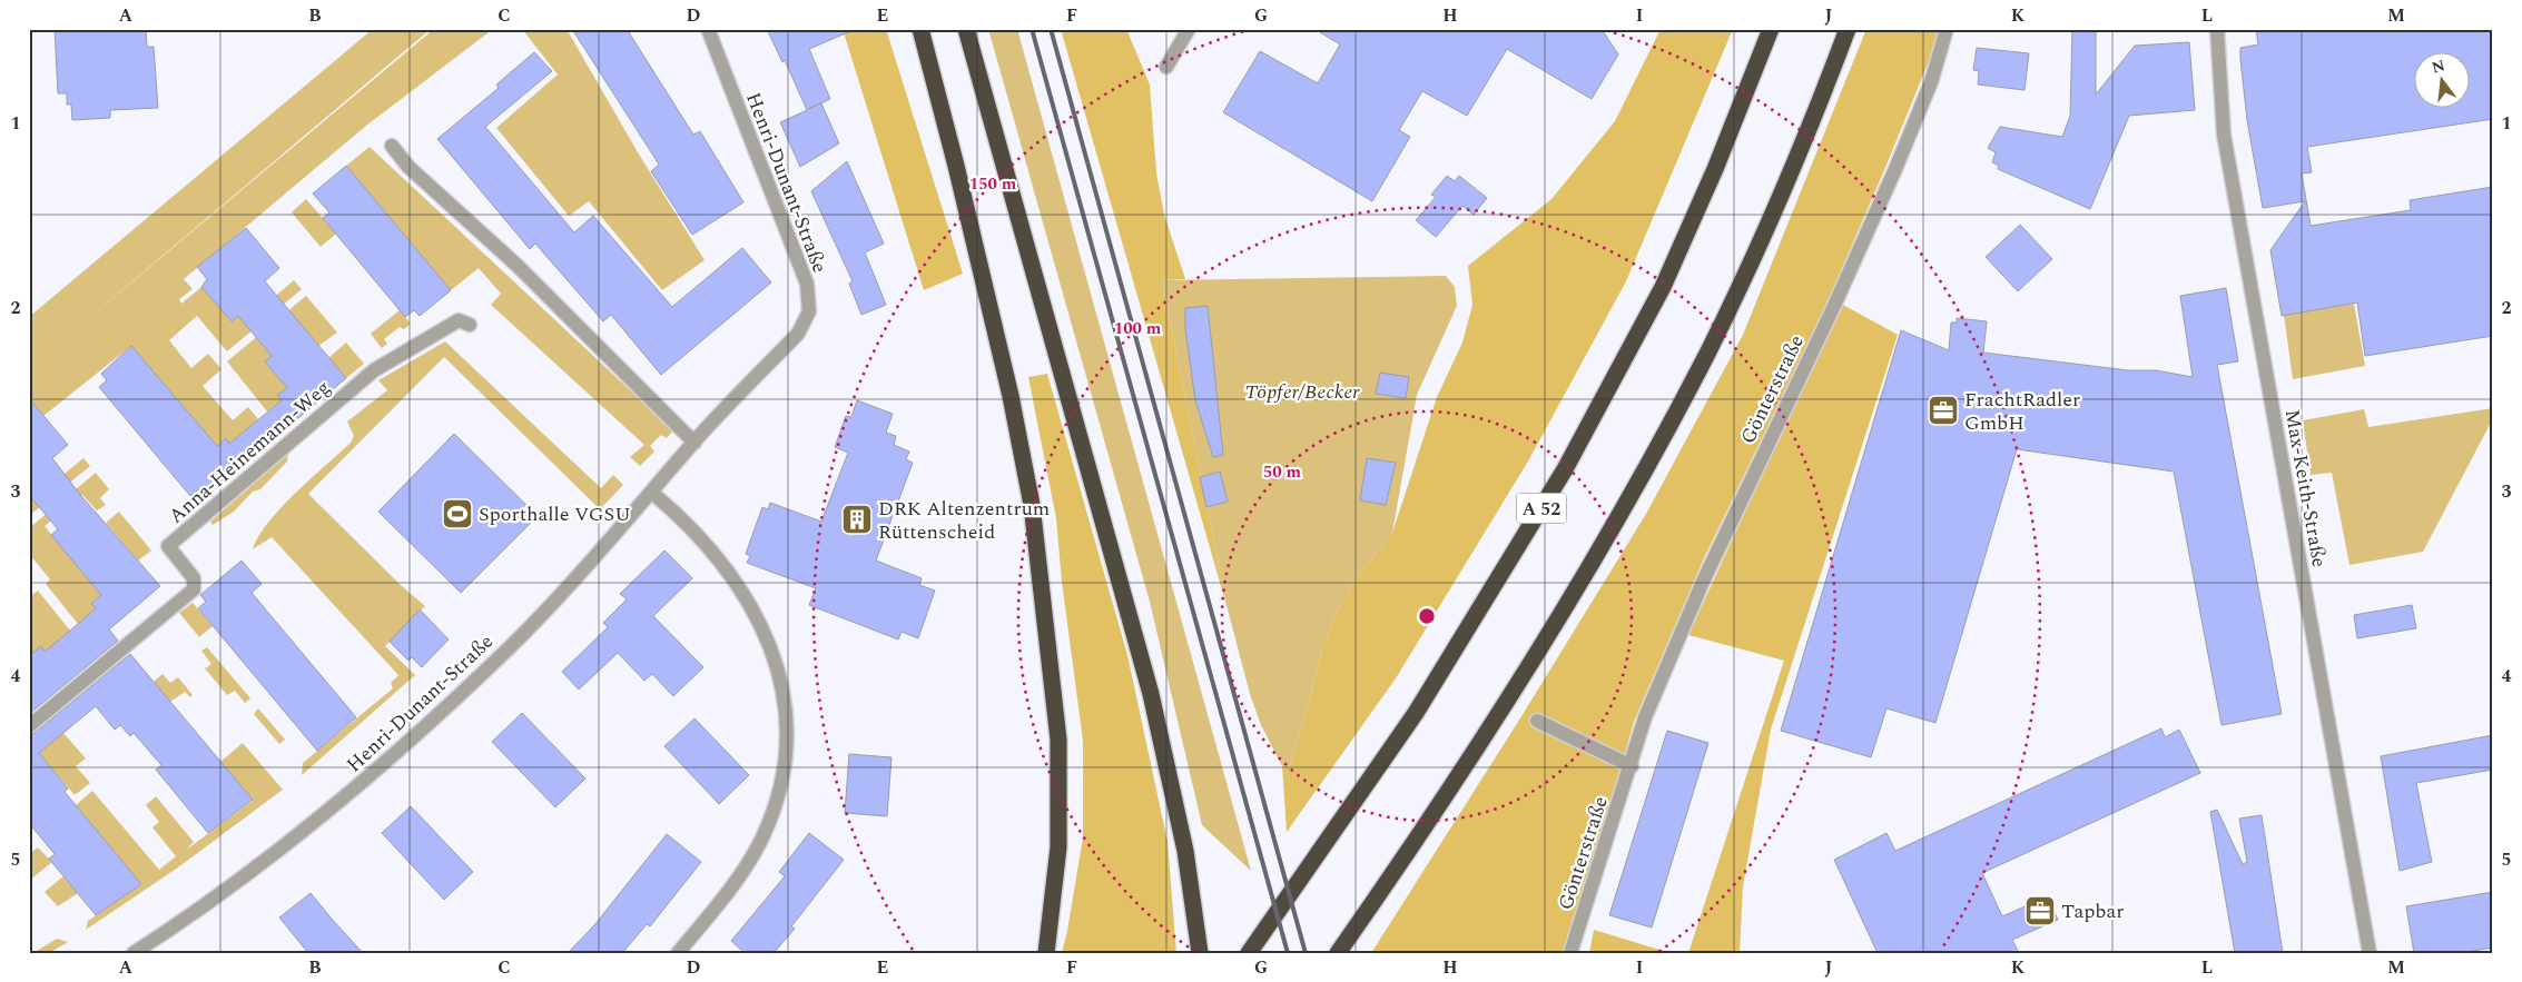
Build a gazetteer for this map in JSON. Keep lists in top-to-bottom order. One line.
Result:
{"streets":{"highway":["A 52"],"street":["Henri-Dunant-Straße","Gönterstraße","Anna-Heinemann-Weg","Max-Keith-Straße"]},"parks":["Töpfer/Becker"],"places":{"office":["FrachtRadler GmbH","Tapbar"],"sports":["Sporthalle VGSU"],"building":["DRK Altenzentrum Rüttenscheid"]},"north":"top","grid":{"columns":["A","B","C","D","E","F","G","H","I","J","K","L","M"],"rows":["1","2","3","4","5"]},"rings":["150 m","100 m","50 m"]}
